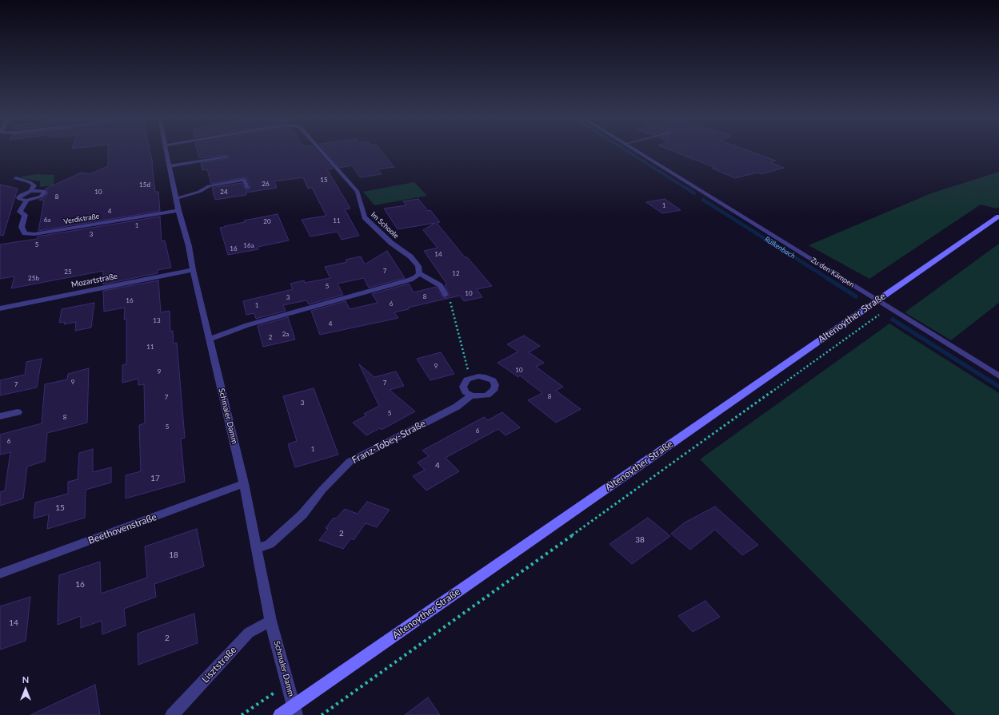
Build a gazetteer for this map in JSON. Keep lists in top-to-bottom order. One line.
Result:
{"streets":{"main road":["Altenoyther Straße"],"street":["Verdistraße","Im Schoole","Zu den Kämpen","Mozartstraße","Schmaler Damm","Franz-Tobey-Straße","Beethovenstraße","Lisztstraße"]},"crossings":[["Verdistraße","Schmaler Damm"],["Zu den Kämpen","Altenoyther Straße"],["Mozartstraße","Schmaler Damm"],["Altenoyther Straße","Schmaler Damm"],["Schmaler Damm","Franz-Tobey-Straße"],["Schmaler Damm","Beethovenstraße"],["Schmaler Damm","Lisztstraße"]],"water":["Rülkenbach"],"house_numbers":["15","26","15d","10","24","8","1","4","6a","11","20","1","3","5","16a","16","14","7","25","12","25b","5","10","8","3","16","6","1","13","4","2a","2","11","9","10","9","9","7","7","8","7","3","5","8","5","6","6","1","4","17","15","2","38","18","16","14","2"],"north":"top"}
